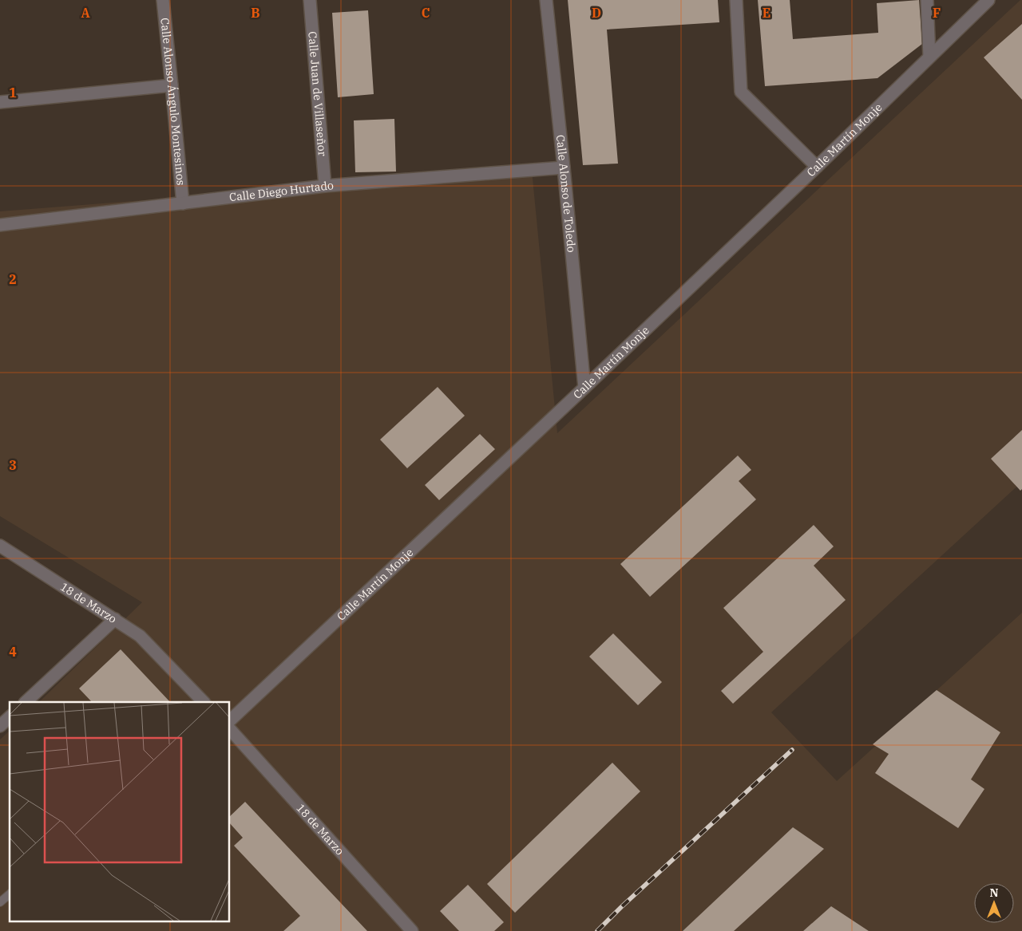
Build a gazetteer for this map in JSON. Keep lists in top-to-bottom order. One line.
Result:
{"streets":{"street":["Calle Juan de Villaseñor","Calle Alonso Ángulo Montesinos","Calle Martín Monje","Calle Diego Hurtado","Calle Alonso de Toledo","18 de Marzo"]},"crossings":[["Calle Juan de Villaseñor","Calle Diego Hurtado"],["Calle Alonso Ángulo Montesinos","Calle Diego Hurtado"],["Calle Martín Monje","Calle Alonso de Toledo"],["Calle Diego Hurtado","Calle Alonso de Toledo"]],"north":"top","grid":{"columns":["A","B","C","D","E","F"],"rows":["1","2","3","4"]}}
